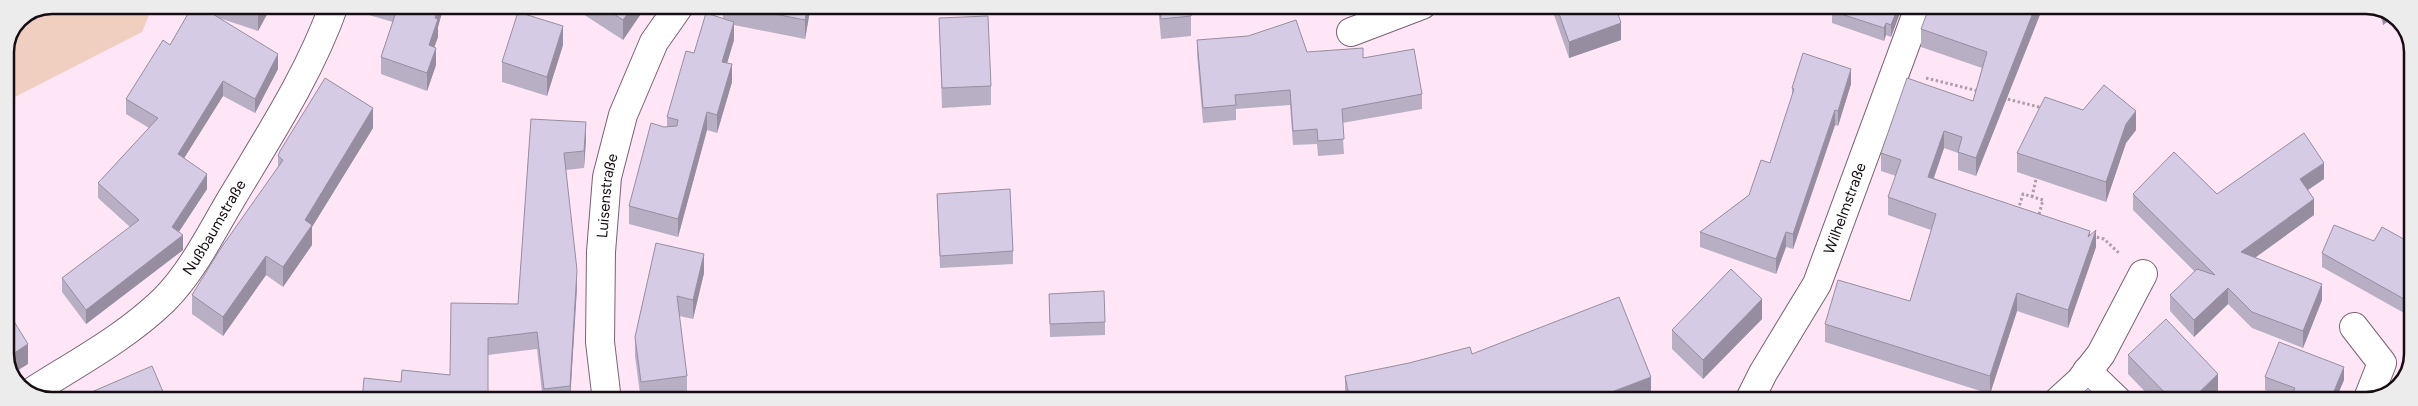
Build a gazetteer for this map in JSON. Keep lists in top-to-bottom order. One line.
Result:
{"streets":{"street":["Luisenstraße","Wilhelmstraße","Nußbaumstraße"]}}
